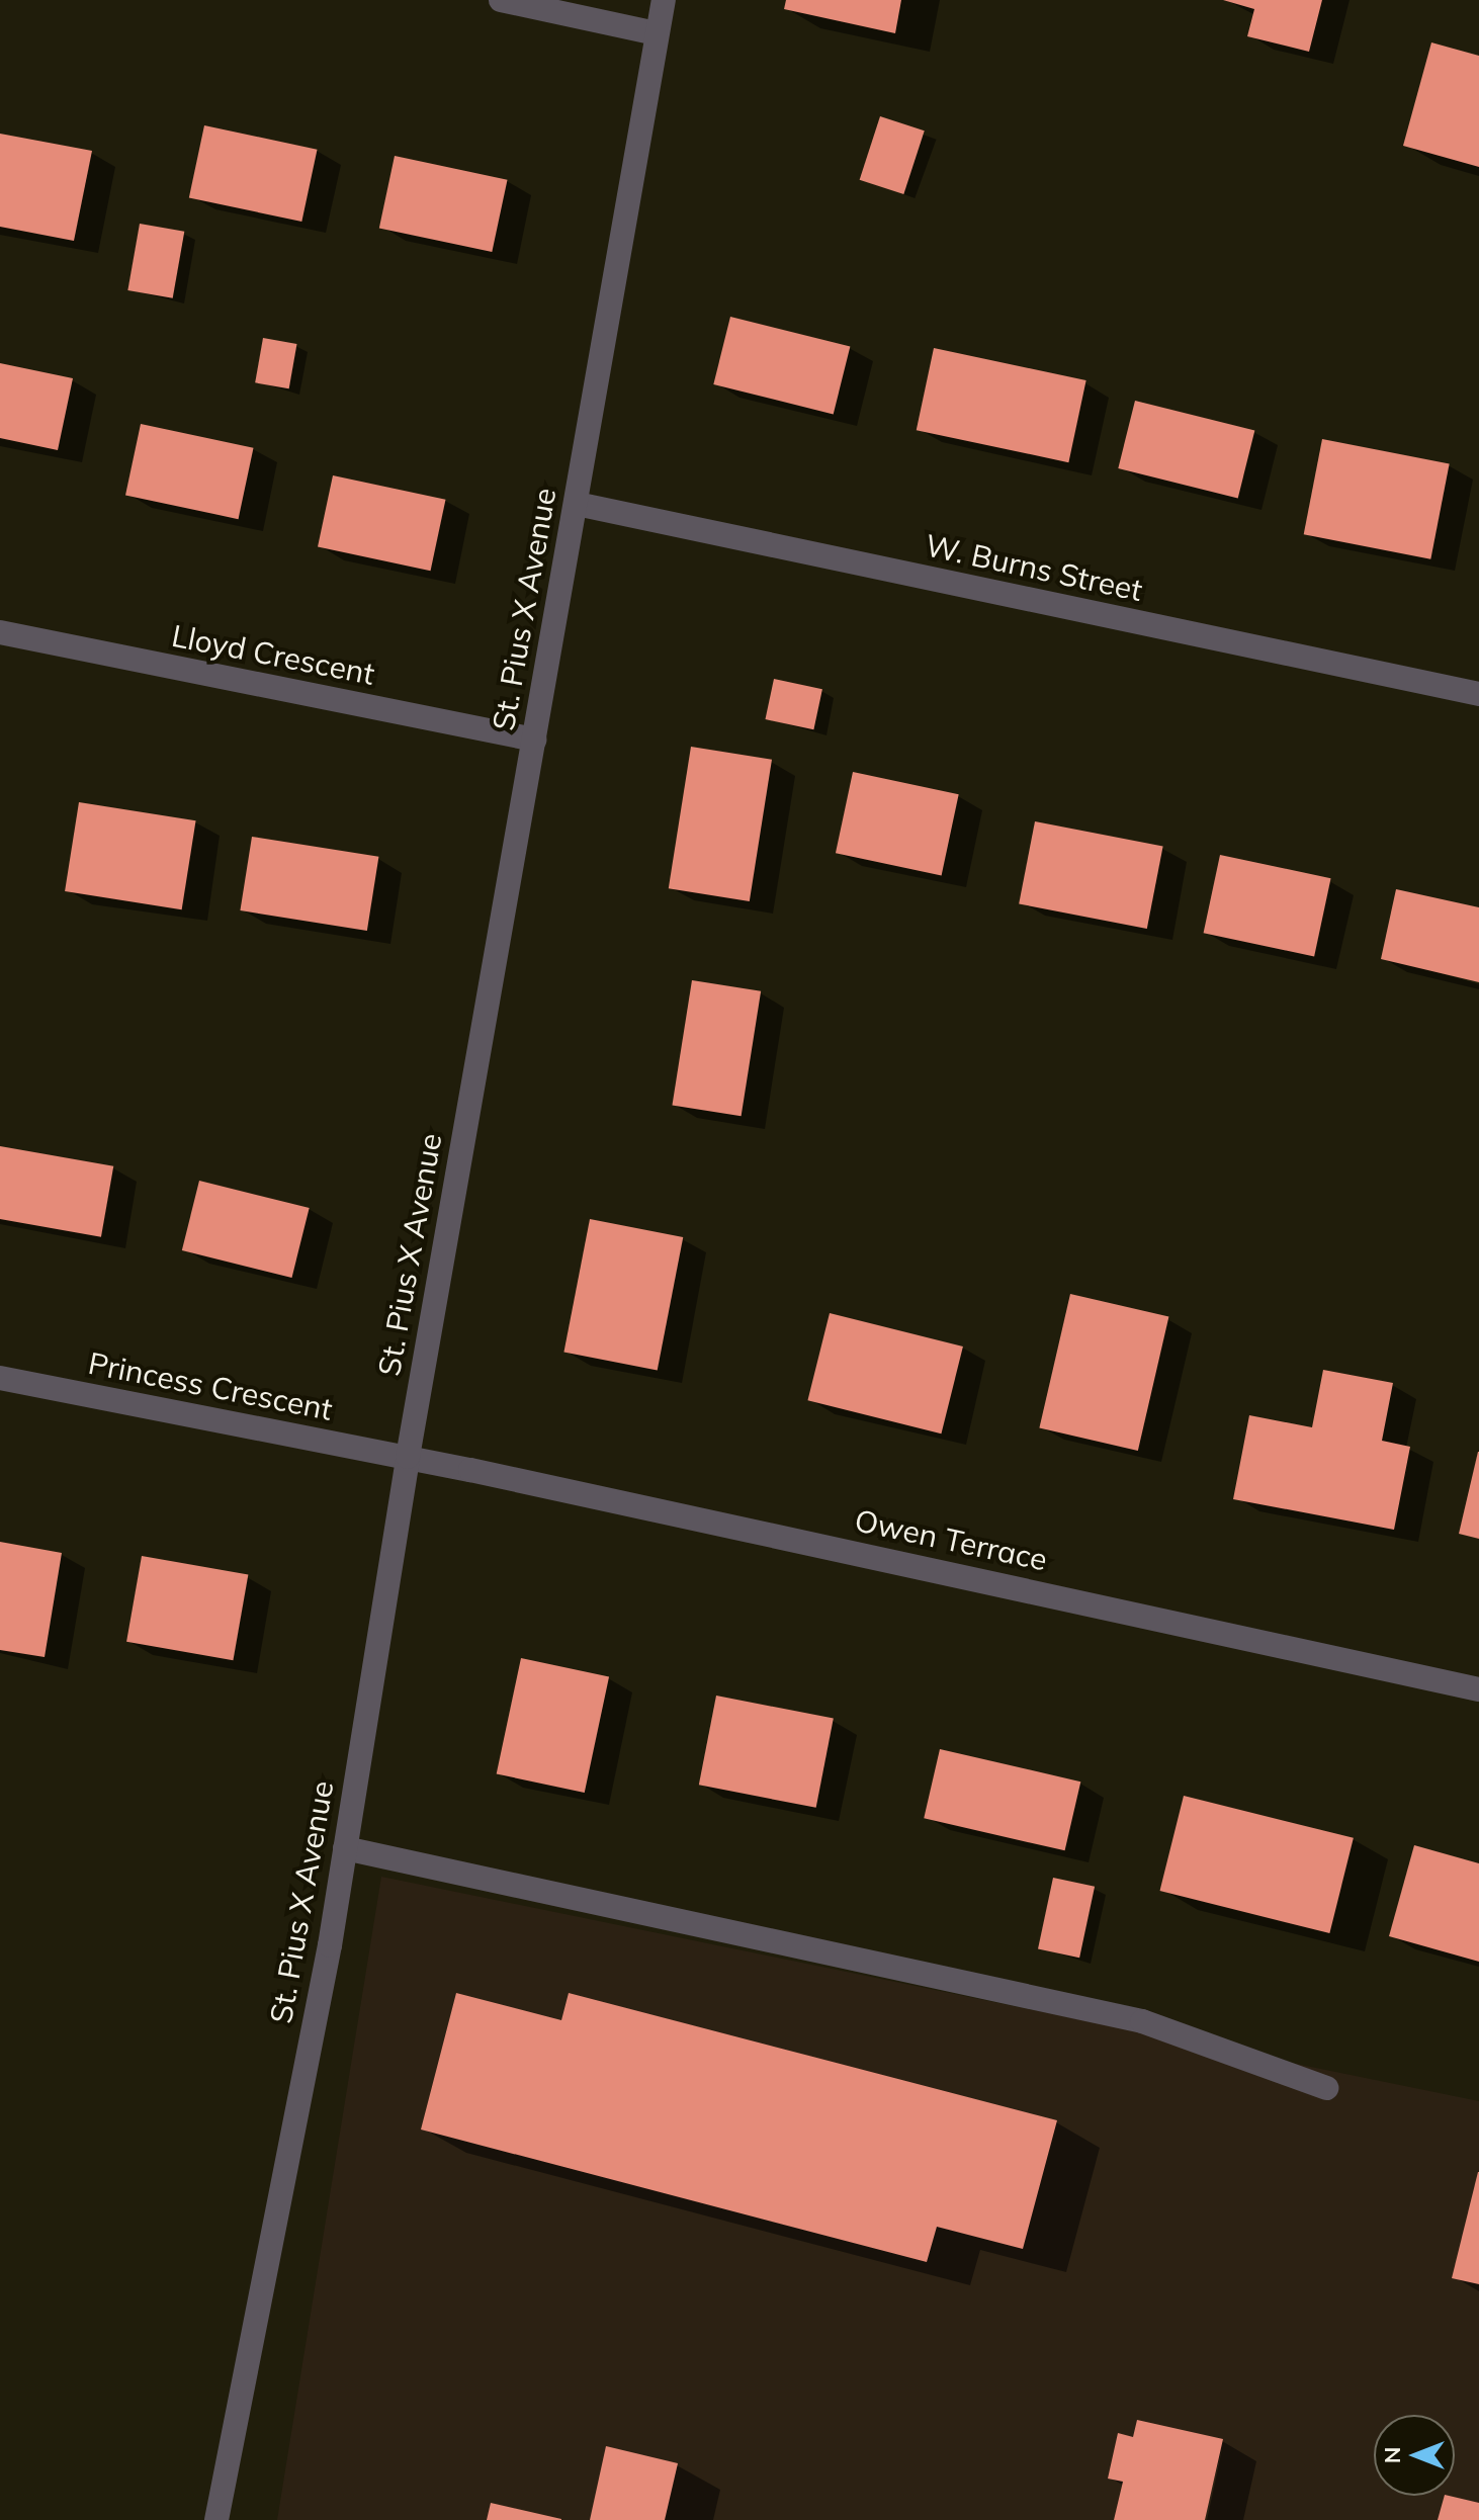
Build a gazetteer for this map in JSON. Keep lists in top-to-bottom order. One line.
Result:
{"streets":{"street":["W. Burns Street","St. Pius X Avenue","Lloyd Crescent","Princess Crescent","Owen Terrace"]},"crossings":[["W. Burns Street","St. Pius X Avenue"],["St. Pius X Avenue","Lloyd Crescent"],["St. Pius X Avenue","Princess Crescent"],["St. Pius X Avenue","Owen Terrace"],["Princess Crescent","Owen Terrace"]],"north":"left"}
